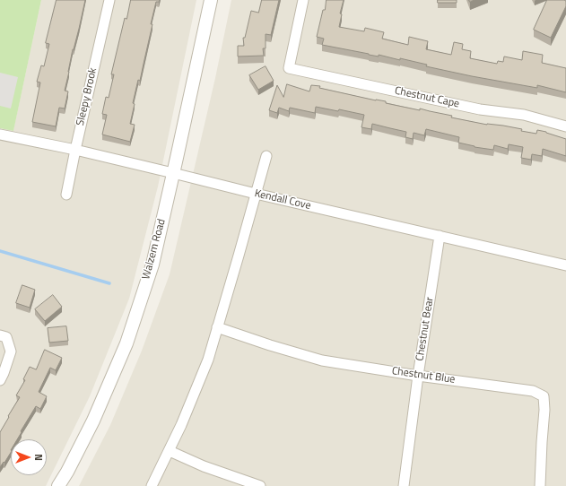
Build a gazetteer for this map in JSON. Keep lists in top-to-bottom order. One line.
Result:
{"streets":{"street":["Sleepy Brook","Chestnut Cape","Kendall Cove","Walzem Road","Chestnut Bear","Chestnut Blue"]},"crossings":[["Sleepy Brook","Kendall Cove"],["Kendall Cove","Walzem Road"],["Kendall Cove","Chestnut Bear"],["Chestnut Bear","Chestnut Blue"]],"north":"right"}
